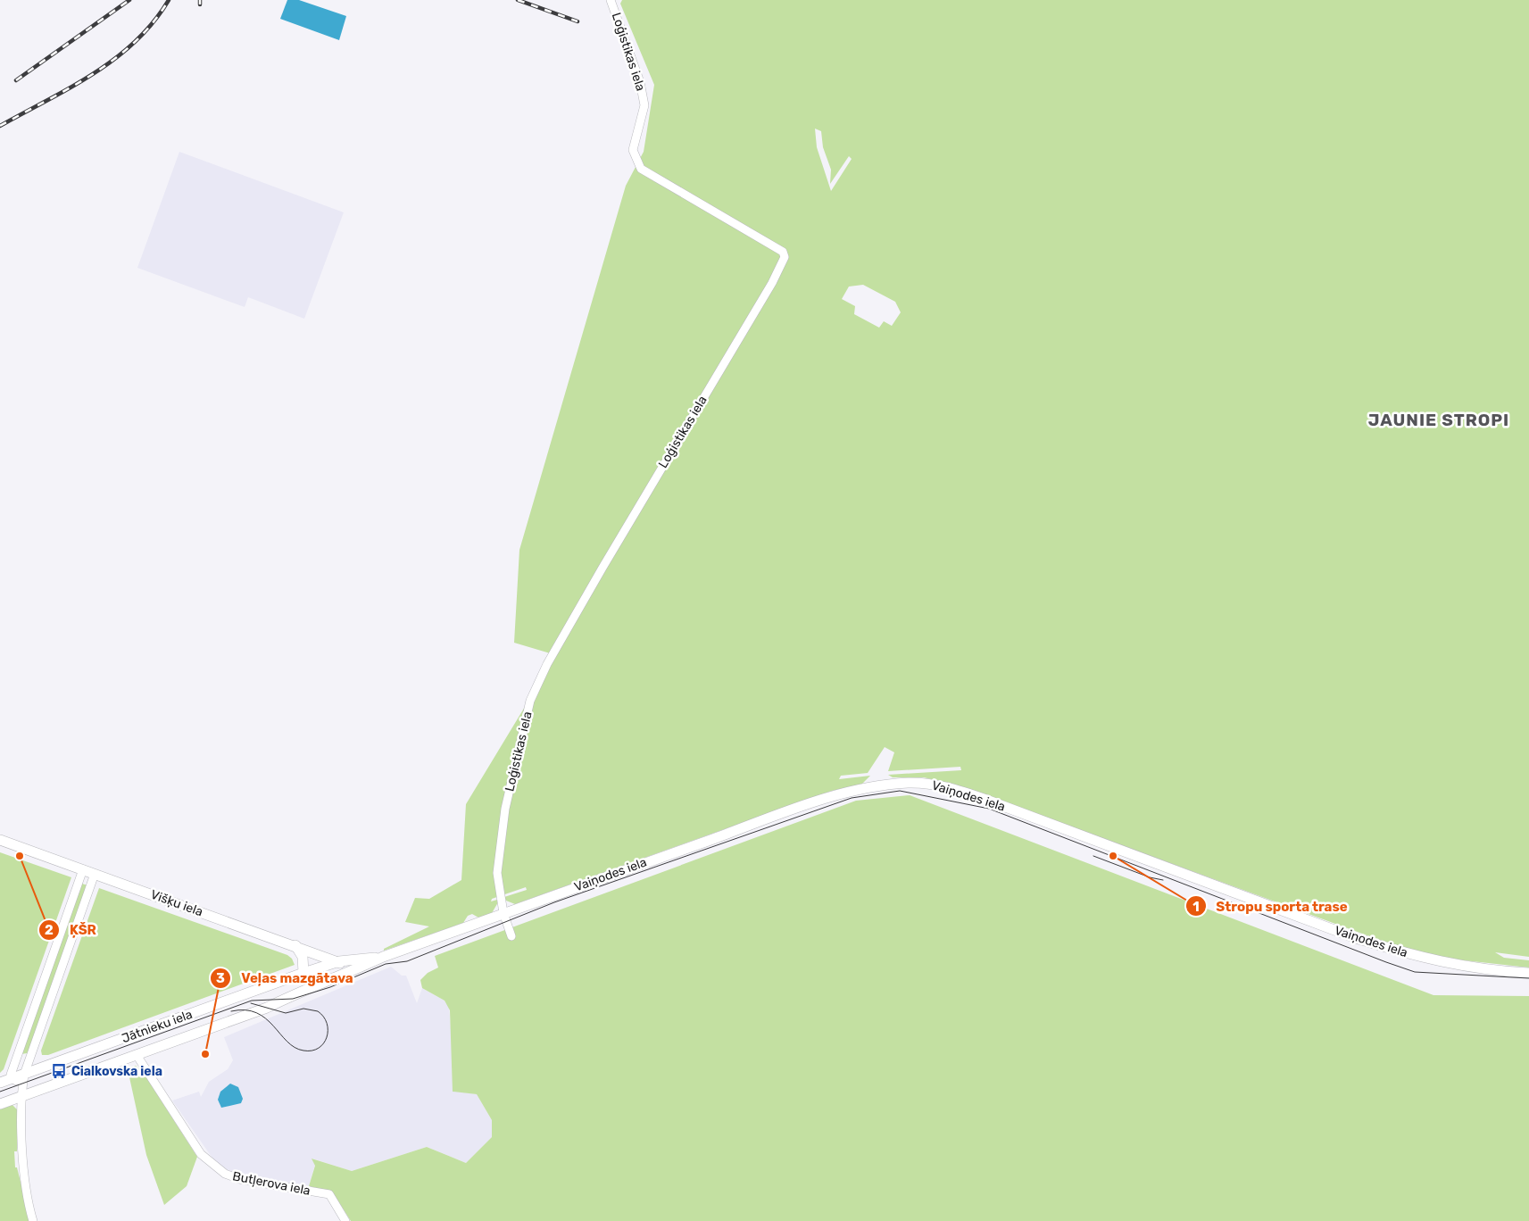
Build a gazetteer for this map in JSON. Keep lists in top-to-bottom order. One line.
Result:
{"streets":{"street":["Loģistikas iela","Vaiņodes iela","Višķu iela","Jātnieku iela","Butļerova iela"]},"crossings":[["Loģistikas iela","Vaiņodes iela"],["Vaiņodes iela","Jātnieku iela"],["Višķu iela","Jātnieku iela"],["Jātnieku iela","Butļerova iela"]],"districts":["JAUNIE STROPI"],"places":{"other":["ĶŠR","Stropu sporta trase","Veļas mazgātava"],"bus stop":["Cialkovska iela"]}}
